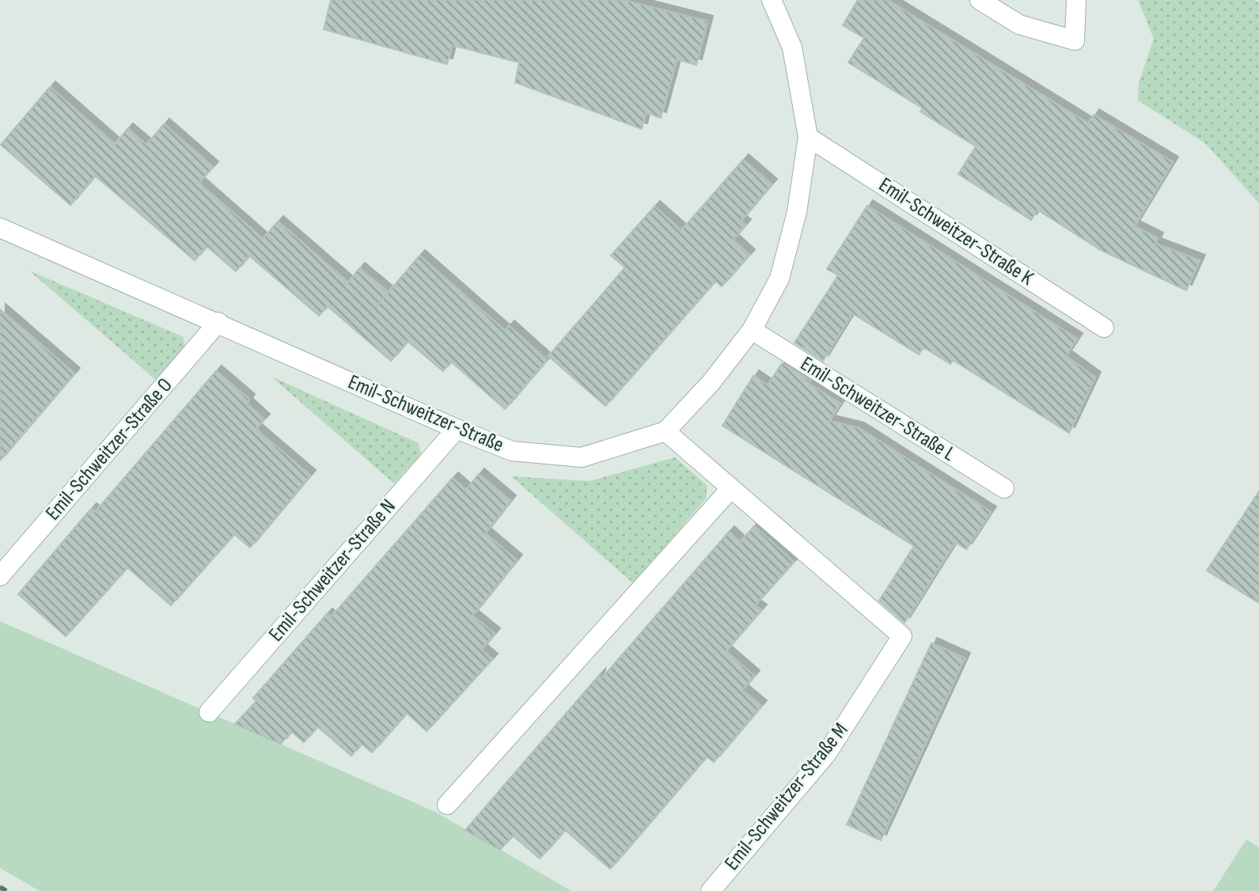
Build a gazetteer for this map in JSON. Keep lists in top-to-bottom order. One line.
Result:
{"streets":{"street":["Emil-Schweitzer-Straße K","Emil-Schweitzer-Straße L","Emil-Schweitzer-Straße","Emil-Schweitzer-Straße O","Emil-Schweitzer-Straße N","Emil-Schweitzer-Straße M"]},"crossings":[["Emil-Schweitzer-Straße K","Emil-Schweitzer-Straße"],["Emil-Schweitzer-Straße L","Emil-Schweitzer-Straße"],["Emil-Schweitzer-Straße","Emil-Schweitzer-Straße O"],["Emil-Schweitzer-Straße","Emil-Schweitzer-Straße N"],["Emil-Schweitzer-Straße","Emil-Schweitzer-Straße M"]]}
